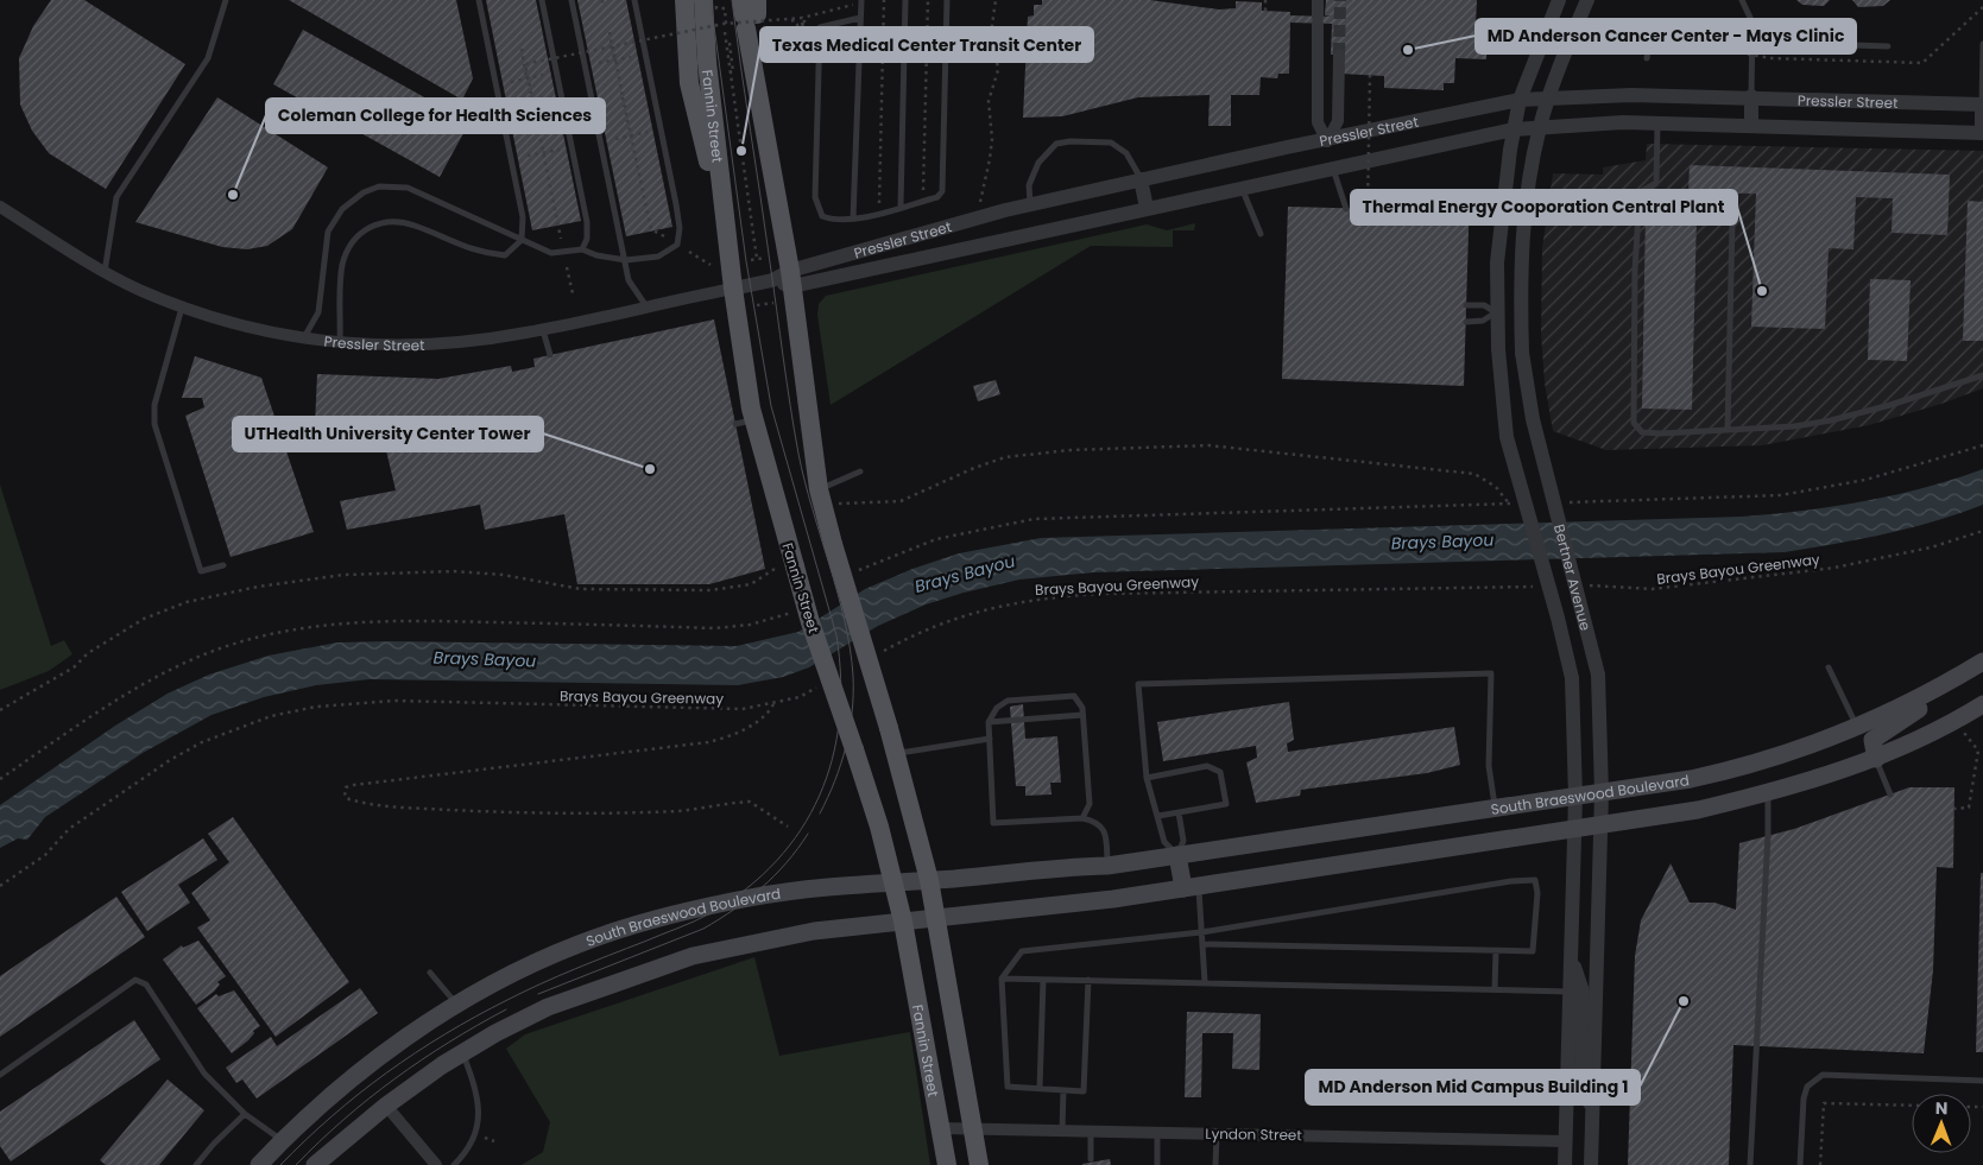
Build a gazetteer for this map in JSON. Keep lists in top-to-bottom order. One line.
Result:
{"streets":{"main road":["Fannin Street","South Braeswood Boulevard"],"street":["Pressler Street","Bertner Avenue","Lyndon Street"],"path":["Brays Bayou Greenway"]},"crossings":[["Pressler Street","Fannin Street"],["Pressler Street","Bertner Avenue"],["Fannin Street","South Braeswood Boulevard"],["Fannin Street","Lyndon Street"],["Bertner Avenue","South Braeswood Boulevard"],["Bertner Avenue","Lyndon Street"]],"water":["Brays Bayou"],"places":["MD Anderson Cancer Center - Mays Clinic","Texas Medical Center Transit Center","Coleman College for Health Sciences","Thermal Energy Cooporation Central Plant","UTHealth University Center Tower","MD Anderson Mid Campus Building 1"],"north":"top"}
